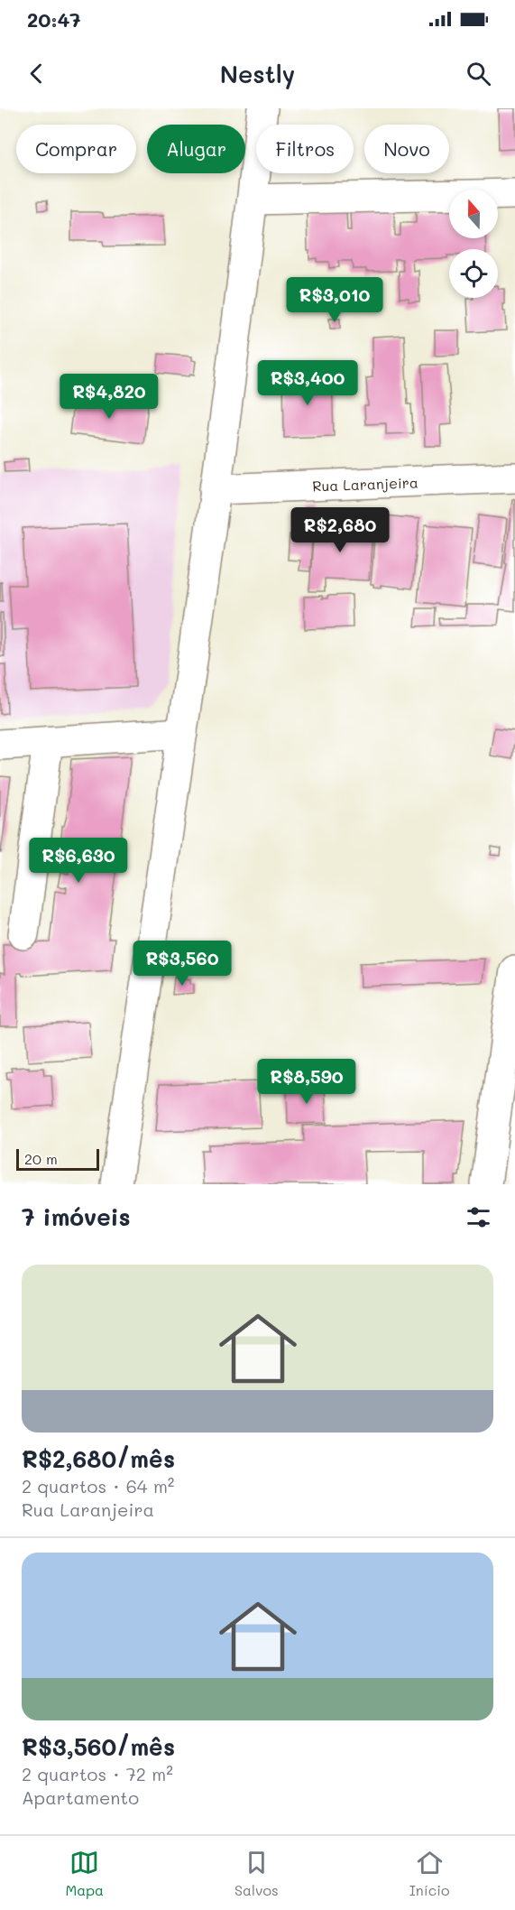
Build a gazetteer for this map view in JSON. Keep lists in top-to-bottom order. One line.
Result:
{"streets":{"main road":["Rua Laranjeira"]},"scale_bar":"20 m","north":"top","page":{"status":"20:47","header":"Nestly","chip":["Comprar","Alugar","Filtros","Novo"],"price":["R$3,010","R$3,400","R$4,820","R$2,680","R$6,630","R$3,560","R$8,590"],"scale":"20 m","heading":"7 imóveis","list":[{"name":"R$2,680/mês","note":"2 quartos · 64 m² · Rua Laranjeira"},{"name":"R$3,560/mês","note":"2 quartos · 72 m² · Apartamento"}],"tabs":["Mapa","Salvos","Início"]}}
